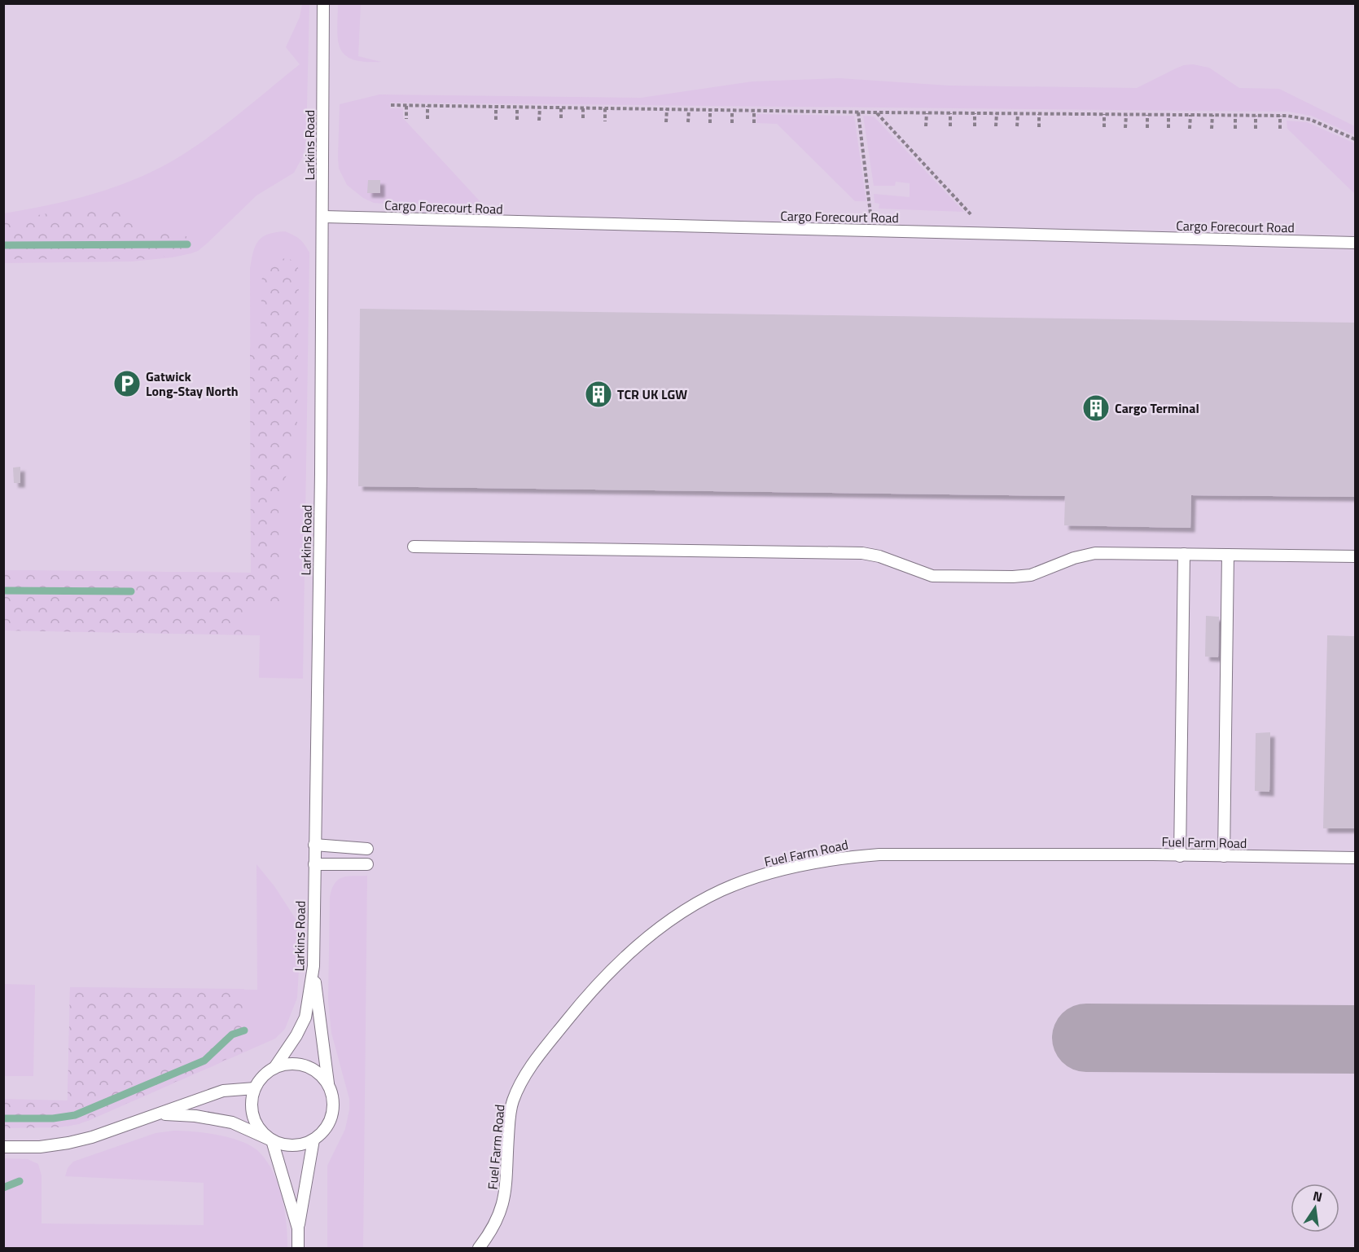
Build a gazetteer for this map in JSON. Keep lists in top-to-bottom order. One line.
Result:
{"streets":{"lane":["Larkins Road","Cargo Forecourt Road","Fuel Farm Road"]},"crossings":[["Larkins Road","Cargo Forecourt Road"]],"places":{"parking":["Gatwick Long-Stay North"],"building":["TCR UK LGW","Cargo Terminal"]},"north":"top"}
